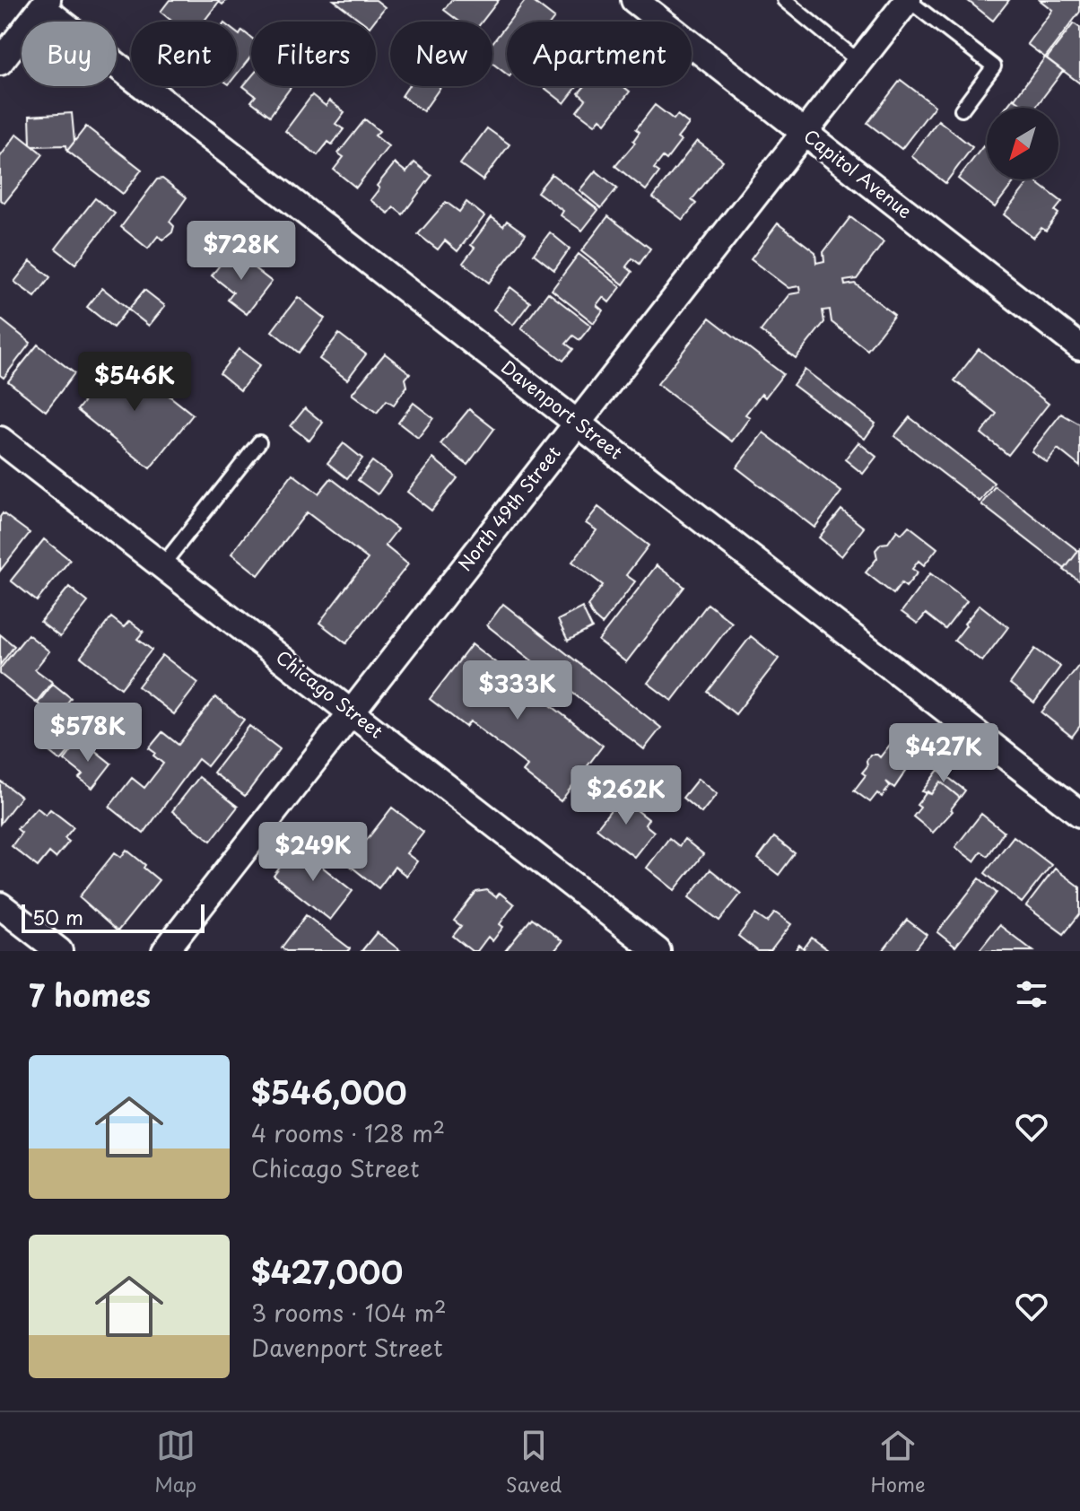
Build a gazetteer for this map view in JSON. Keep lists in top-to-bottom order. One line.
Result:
{"streets":{"street":["Capitol Avenue","Davenport Street","North 49th Street","Chicago Street"]},"crossings":[["Capitol Avenue","North 49th Street"],["Davenport Street","North 49th Street"],["North 49th Street","Chicago Street"]],"scale_bar":"50 m","north":"bottom left","page":{"chip":["Buy","Rent","Filters","New","Apartment"],"price":["$728K","$546K","$333K","$578K","$427K","$262K","$249K"],"scale":"50 m","heading":"7 homes","list":[{"name":"$546,000","note":"4 rooms · 128 m² · Chicago Street"},{"name":"$427,000","note":"3 rooms · 104 m² · Davenport Street"}],"tabs":["Map","Saved","Home"]}}
